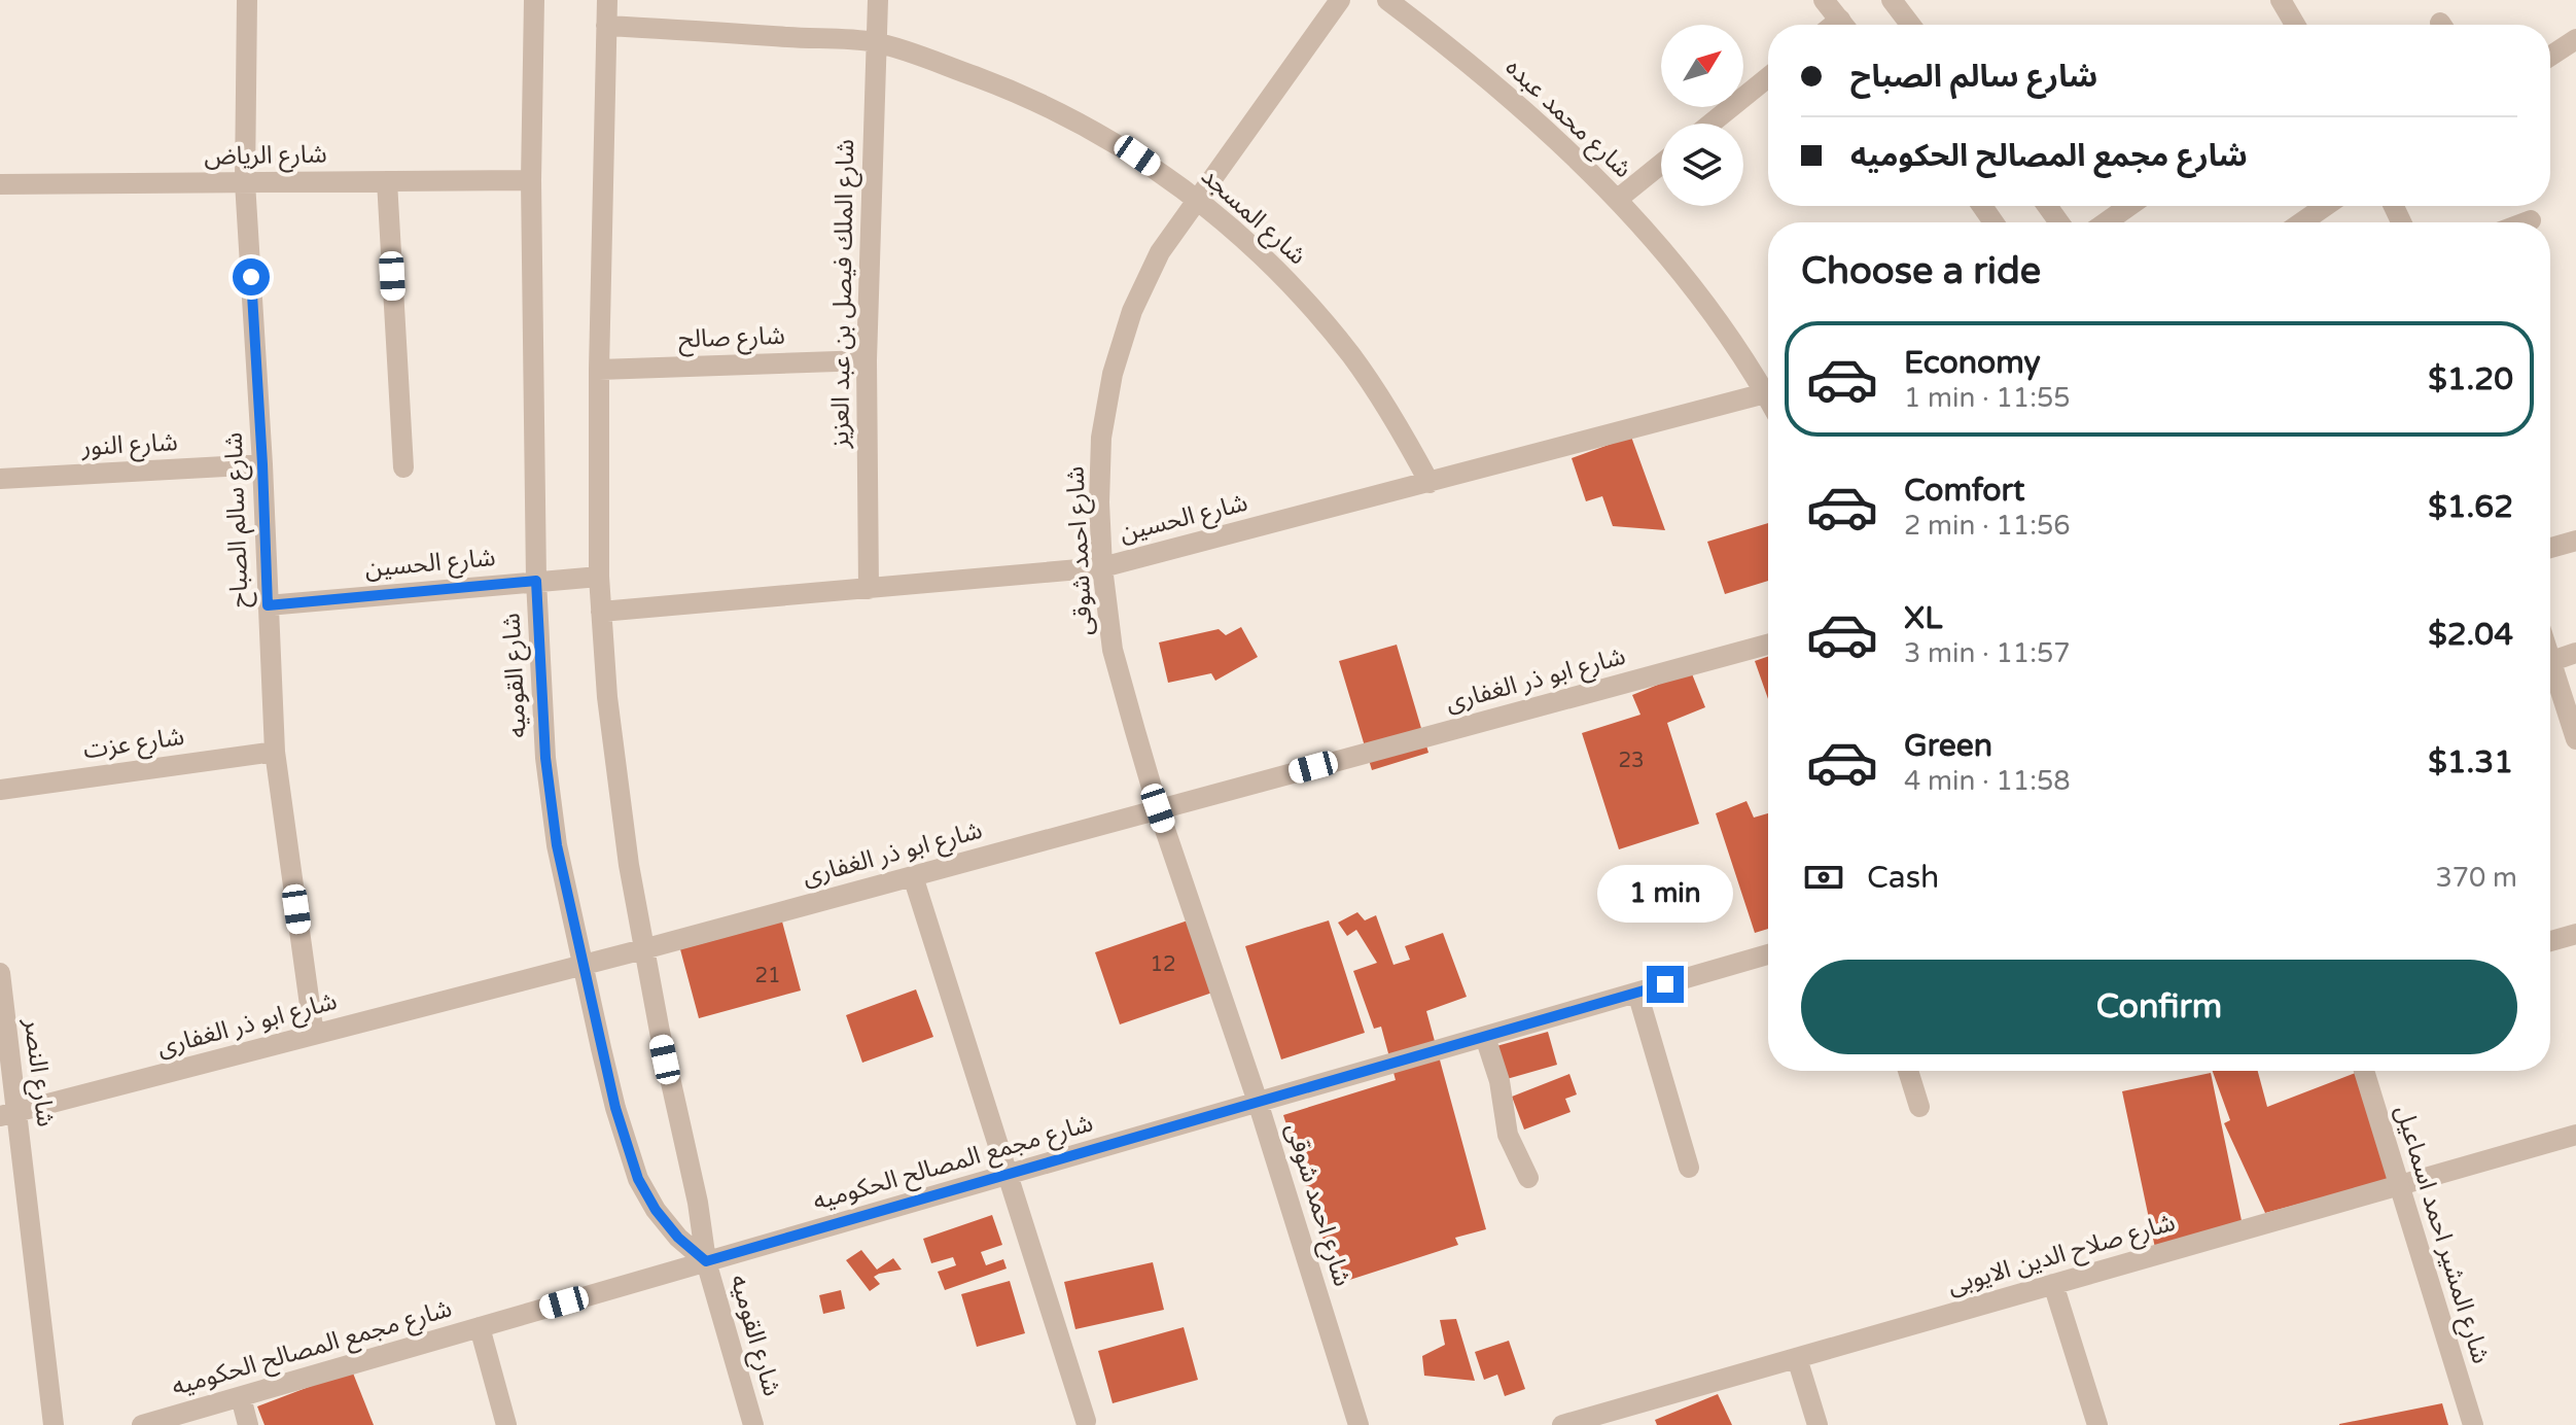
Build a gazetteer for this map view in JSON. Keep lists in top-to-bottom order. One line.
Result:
{"streets":{"street":["شارع محمد عبده","شارع الرياض","شارع المسجد","شارع الملك فيصل بن عبد العزيز","شارع صالح","شارع النور","شارع الحسين","شارع سالم الصباح","شارع احمد شوقى","شارع القوميه","شارع ابو ذر الغفارى","شارع عزت","شارع النصر","شارع مجمع المصالح الحكوميه","شارع المشير احمد اسماعيل","شارع صلاح الدين الايوبى"]},"crossings":[["شارع محمد عبده","شارع الحسين"],["شارع الرياض","شارع سالم الصباح"],["شارع الرياض","شارع القوميه"],["شارع المسجد","شارع الملك فيصل بن عبد العزيز"],["شارع المسجد","شارع الحسين"],["شارع المسجد","شارع احمد شوقى"],["شارع المسجد","شارع القوميه"],["شارع الملك فيصل بن عبد العزيز","شارع صالح"],["شارع الملك فيصل بن عبد العزيز","شارع الحسين"],["شارع صالح","شارع القوميه"],["شارع النور","شارع سالم الصباح"],["شارع الحسين","شارع سالم الصباح"],["شارع الحسين","شارع احمد شوقى"],["شارع الحسين","شارع القوميه"],["شارع سالم الصباح","شارع ابو ذر الغفارى"],["شارع سالم الصباح","شارع عزت"],["شارع احمد شوقى","شارع ابو ذر الغفارى"],["شارع احمد شوقى","شارع مجمع المصالح الحكوميه"],["شارع القوميه","شارع ابو ذر الغفارى"],["شارع القوميه","شارع مجمع المصالح الحكوميه"],["شارع ابو ذر الغفارى","شارع النصر"],["شارع المشير احمد اسماعيل","شارع صلاح الدين الايوبى"]],"house_numbers":["23","12","21"],"north":"top right","page":{"banner":["شارع سالم الصباح","شارع مجمع المصالح الحكوميه"],"heading":"Choose a ride","list":[{"name":"Economy","note":"1 min · 11:55","value":"$1.20"},{"name":"Comfort","note":"2 min · 11:56","value":"$1.62"},{"name":"XL","note":"3 min · 11:57","value":"$2.04"},{"name":"Green","note":"4 min · 11:58","value":"$1.31"}],"pay":["Cash","370 m"],"bubble":"1 min","buttons":"Confirm"}}
